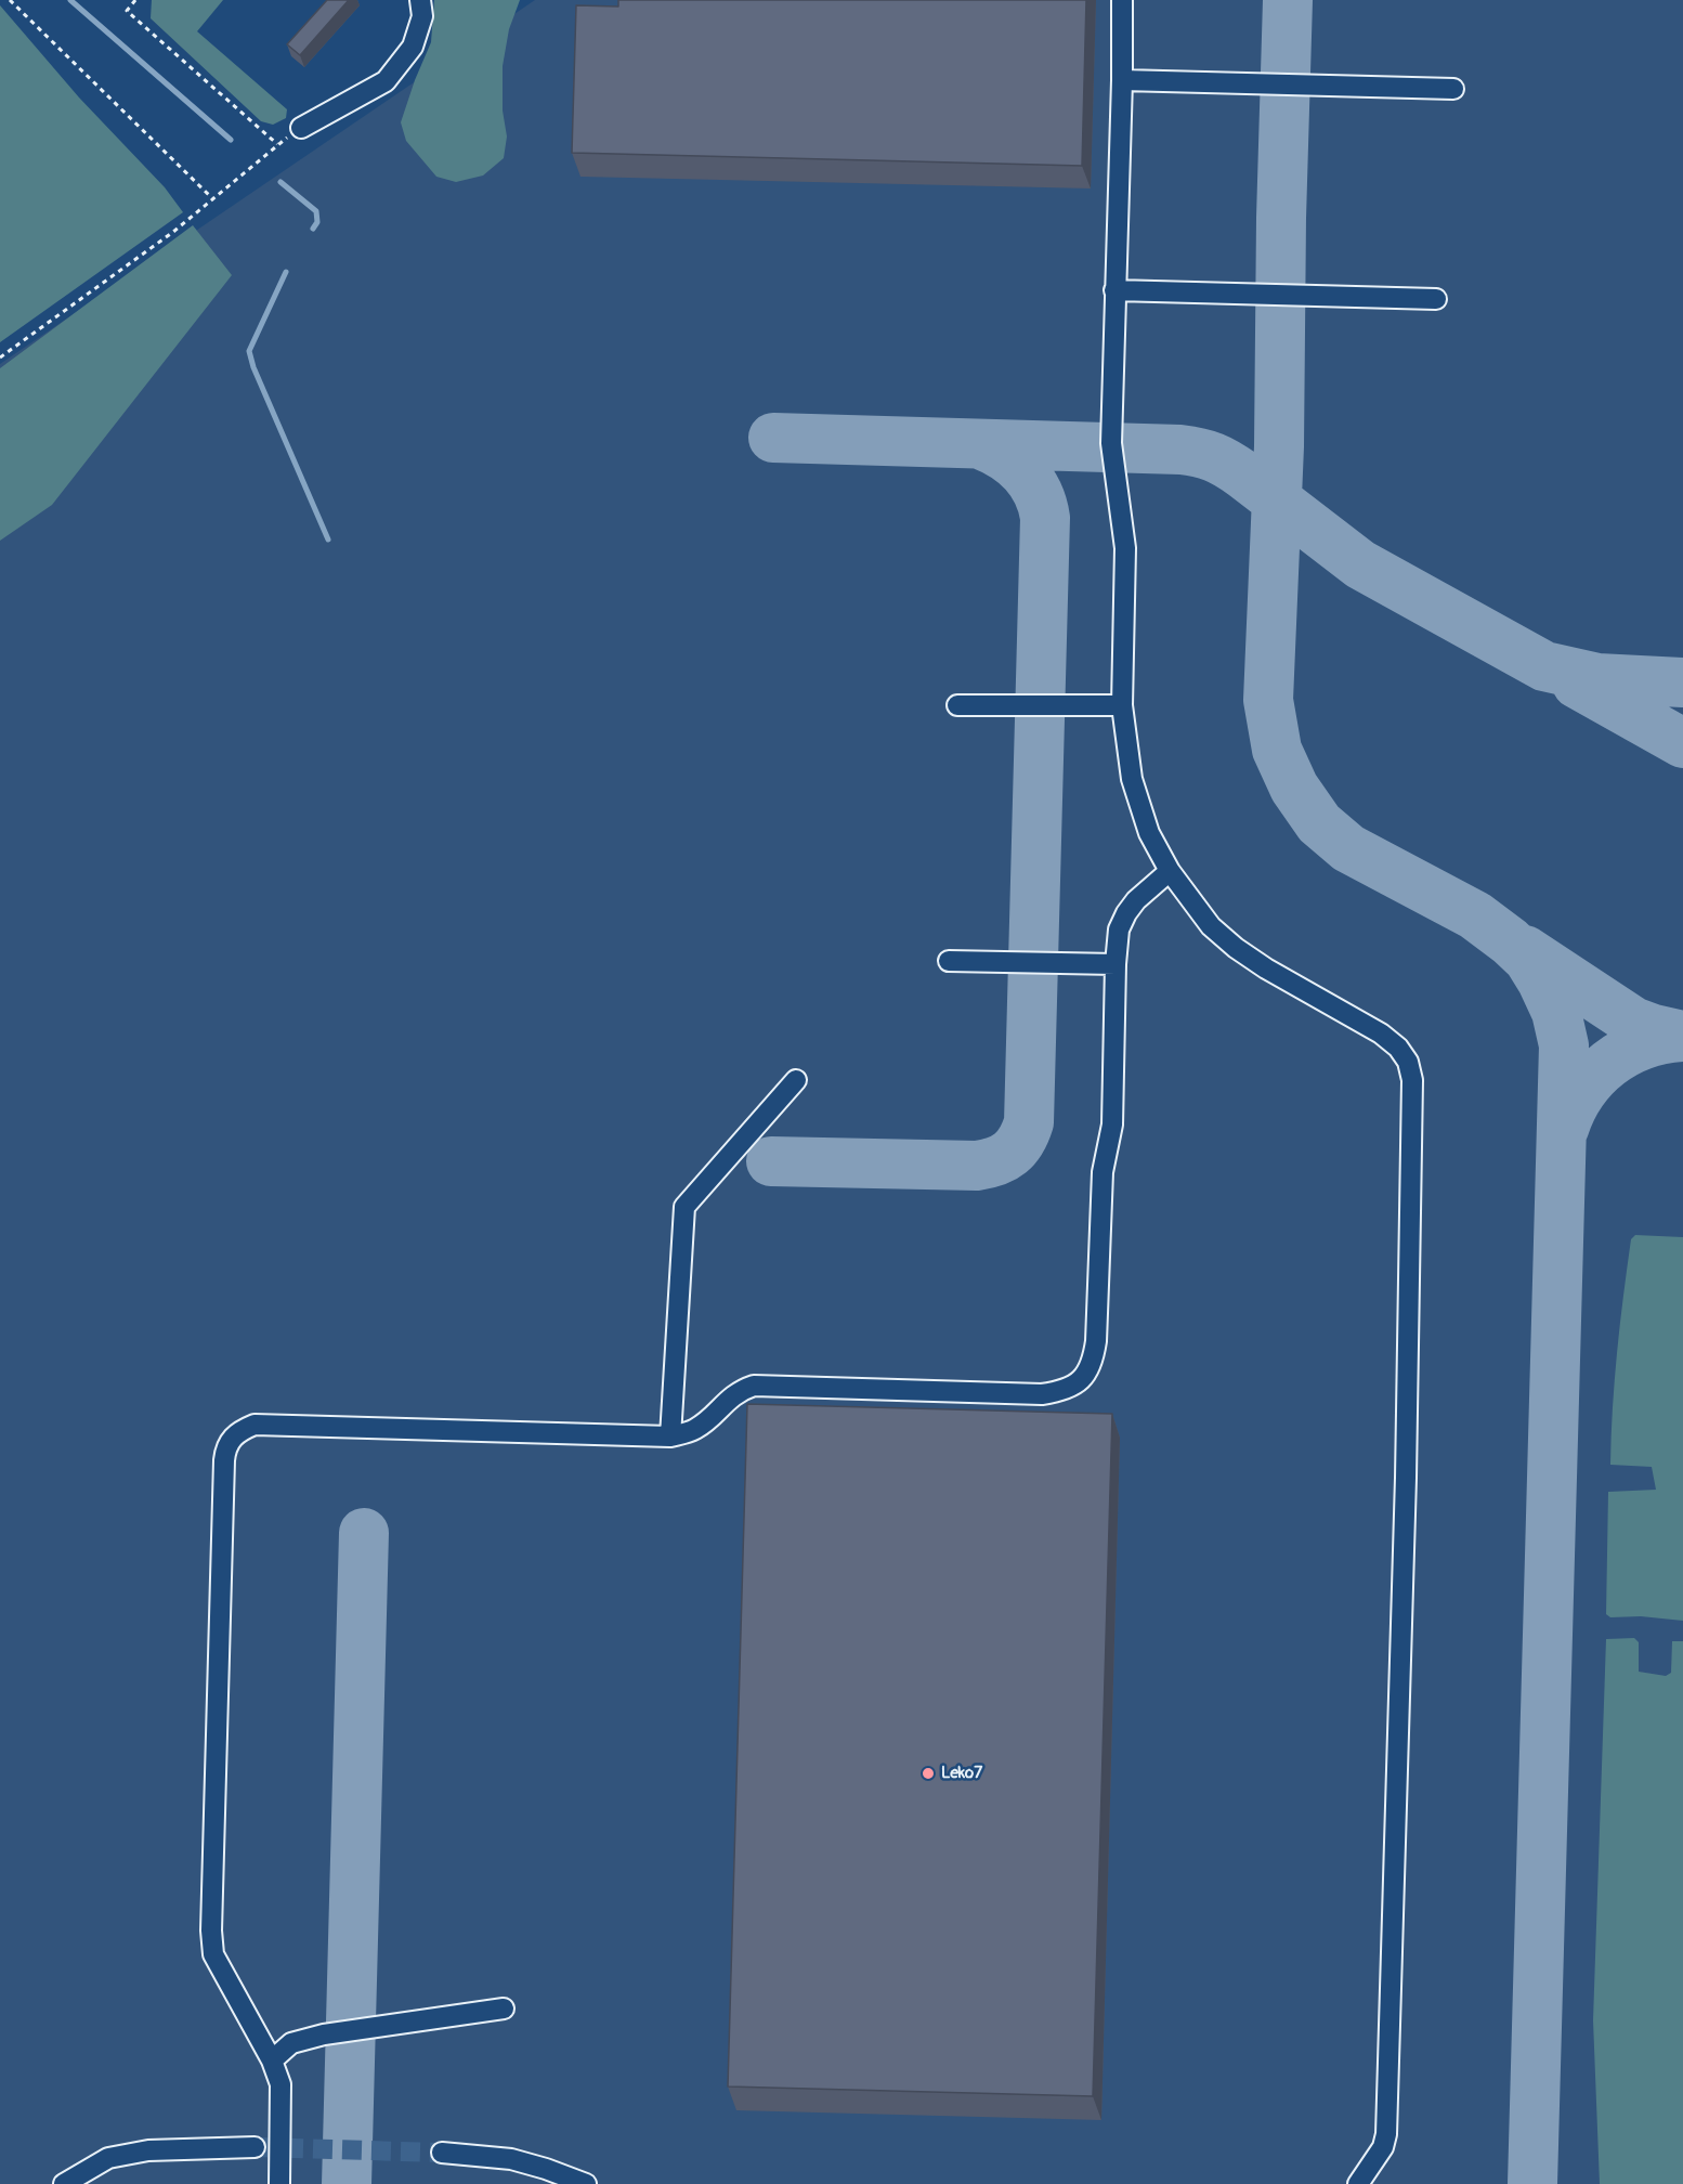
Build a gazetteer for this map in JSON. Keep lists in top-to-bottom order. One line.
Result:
{"places":["Leko7"]}
